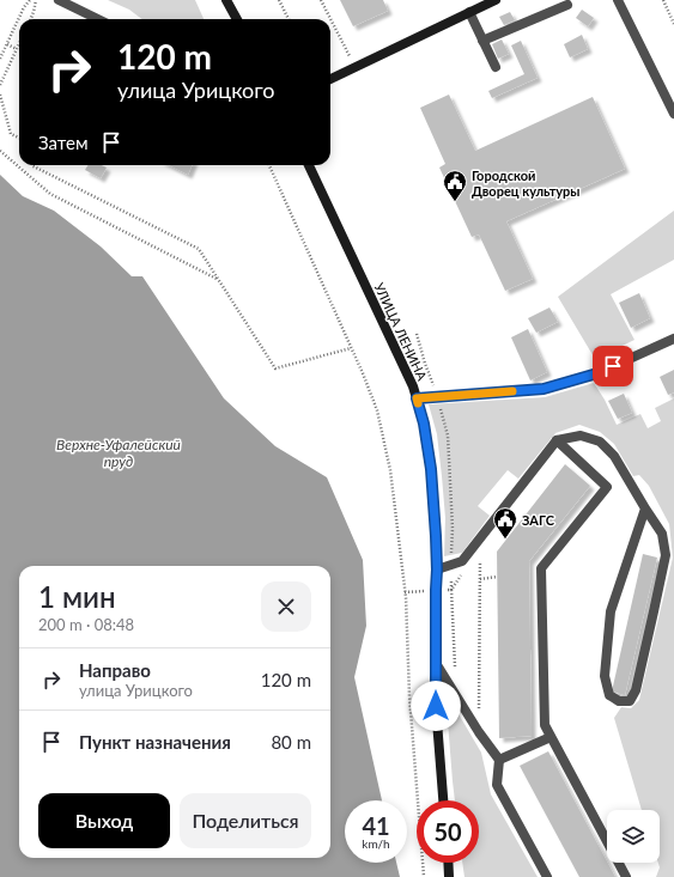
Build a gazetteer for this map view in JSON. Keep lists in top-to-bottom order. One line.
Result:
{"streets":{"main road":["УЛИЦА ЛЕНИНА"]},"water":["Верхне-Уфалейский пруд"],"places":{"public building":["Городской Дворец культуры","ЗАГС"]},"page":{"turn":["120 m","улица Урицкого"],"then":"Затем","heading":["1 мин","200 m · 08:48"],"list":[{"name":"Направо","note":"улица Урицкого","value":"120 m"},{"name":"Пункт назначения","value":"80 m"}],"buttons":["Выход","Поделиться"],"speed":"41 km/h","limit":"50"}}
